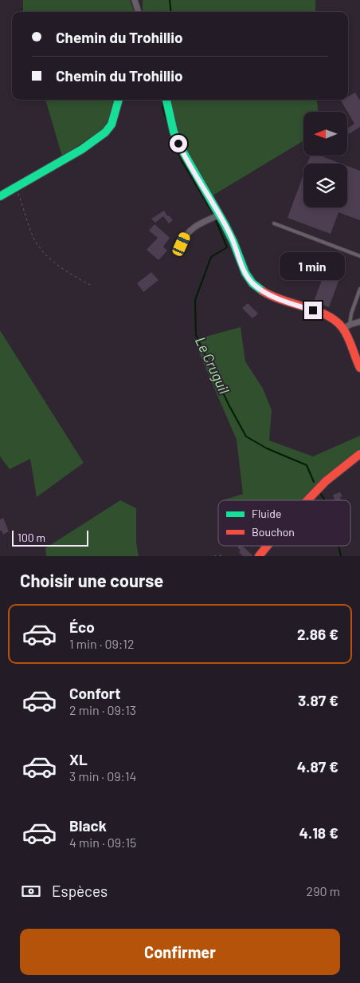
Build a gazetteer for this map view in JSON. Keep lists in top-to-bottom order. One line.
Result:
{"water":["Le Cruguil"],"legend":["Fluide","Bouchon"],"scale_bar":"100 m","north":"left","page":{"banner":["Chemin du Trohillio","Chemin du Trohillio"],"bubble":"1 min","scale":"100 m","heading":"Choisir une course","list":[{"name":"Éco","note":"1 min · 09:12","value":"2.86 €"},{"name":"Confort","note":"2 min · 09:13","value":"3.87 €"},{"name":"XL","note":"3 min · 09:14","value":"4.87 €"},{"name":"Black","note":"4 min · 09:15","value":"4.18 €"}],"pay":["Espèces","290 m"],"buttons":"Confirmer"}}
